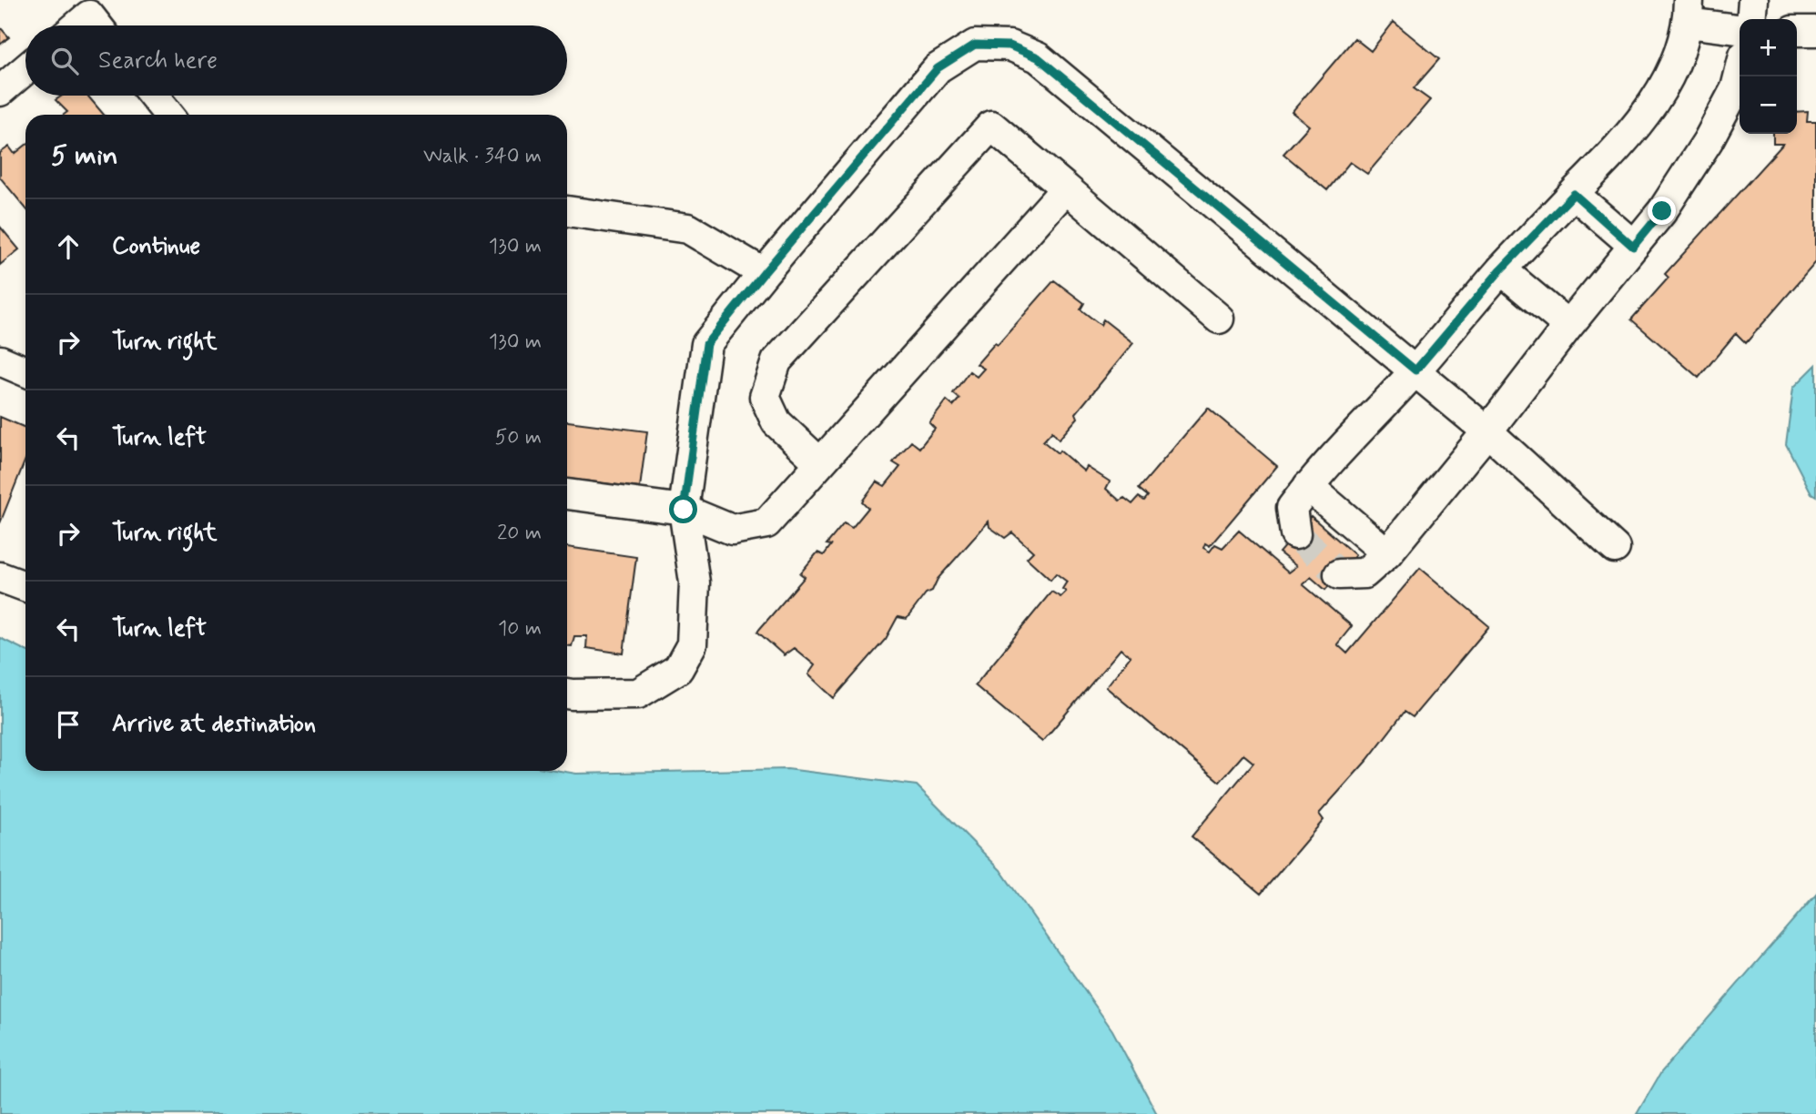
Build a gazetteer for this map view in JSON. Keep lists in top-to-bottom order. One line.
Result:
{"page":{"map_buttons":["+","−"],"search":"Search here","heading":["5 min","Walk · 340 m"],"list":[["Continue","130 m"],["Turn right","130 m"],["Turn left","50 m"],["Turn right","20 m"],["Turn left","10 m"],"Arrive at destination"]}}
